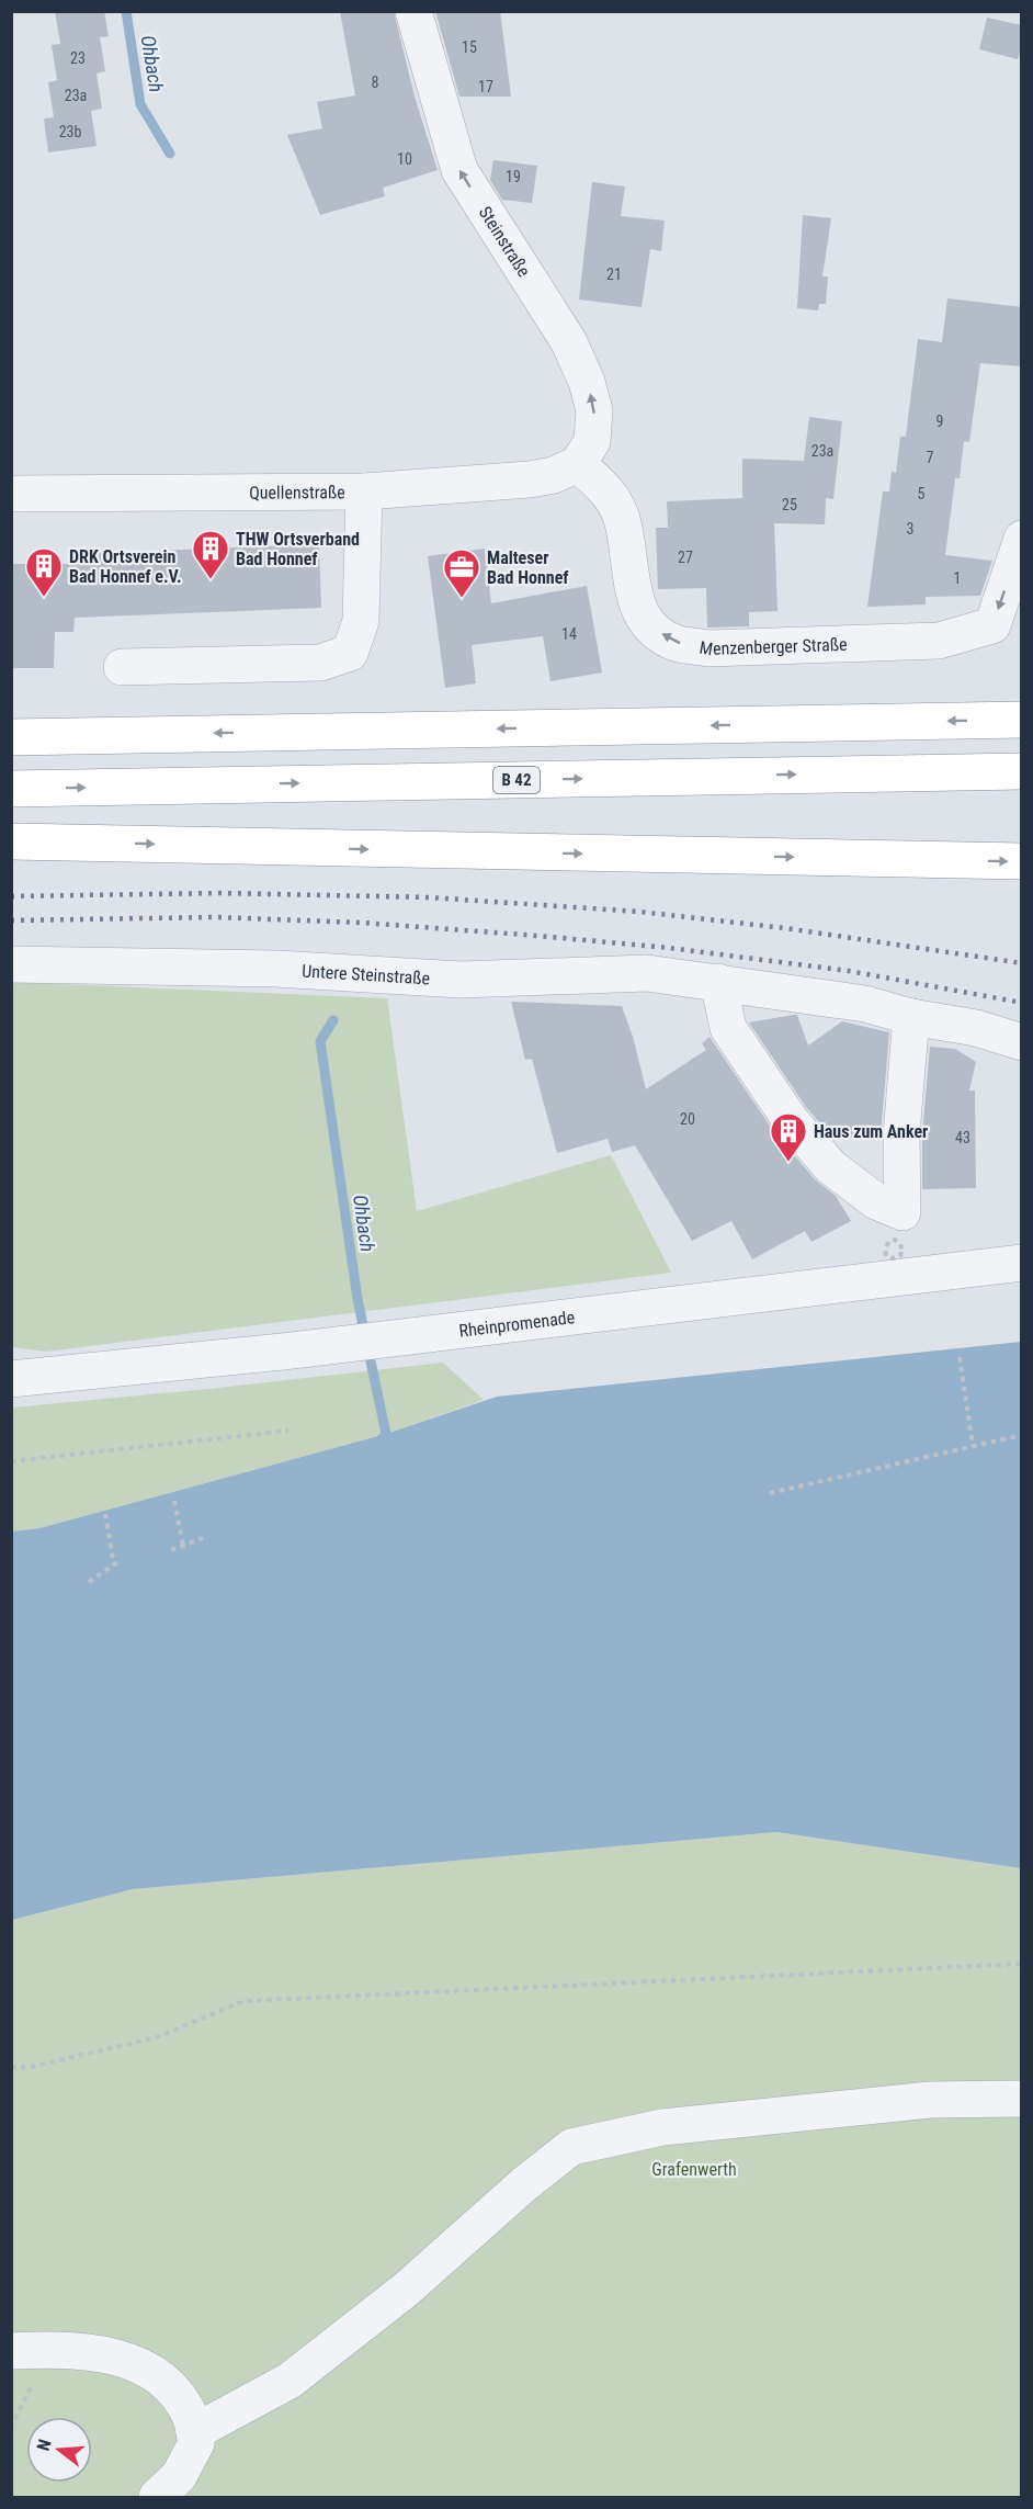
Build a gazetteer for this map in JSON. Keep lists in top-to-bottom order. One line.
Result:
{"streets":{"highway":["B 42"],"street":["Steinstraße","Quellenstraße","Menzenberger Straße","Untere Steinstraße","Rheinpromenade"]},"crossings":[["Steinstraße","Quellenstraße"],["Steinstraße","Menzenberger Straße"],["Quellenstraße","Menzenberger Straße"]],"one_way":["Steinstraße"],"water":["Ohbach"],"parks":["Grafenwerth"],"places":{"building":["THW Ortsverband Bad Honnef","DRK Ortsverein Bad Honnef e.V.","Haus zum Anker"],"office":["Malteser Bad Honnef"]},"house_numbers":["15","23","8","17","23a","23b","10","19","21","9","23a","7","5","25","3","27","1","14","20","43"],"north":"left"}
